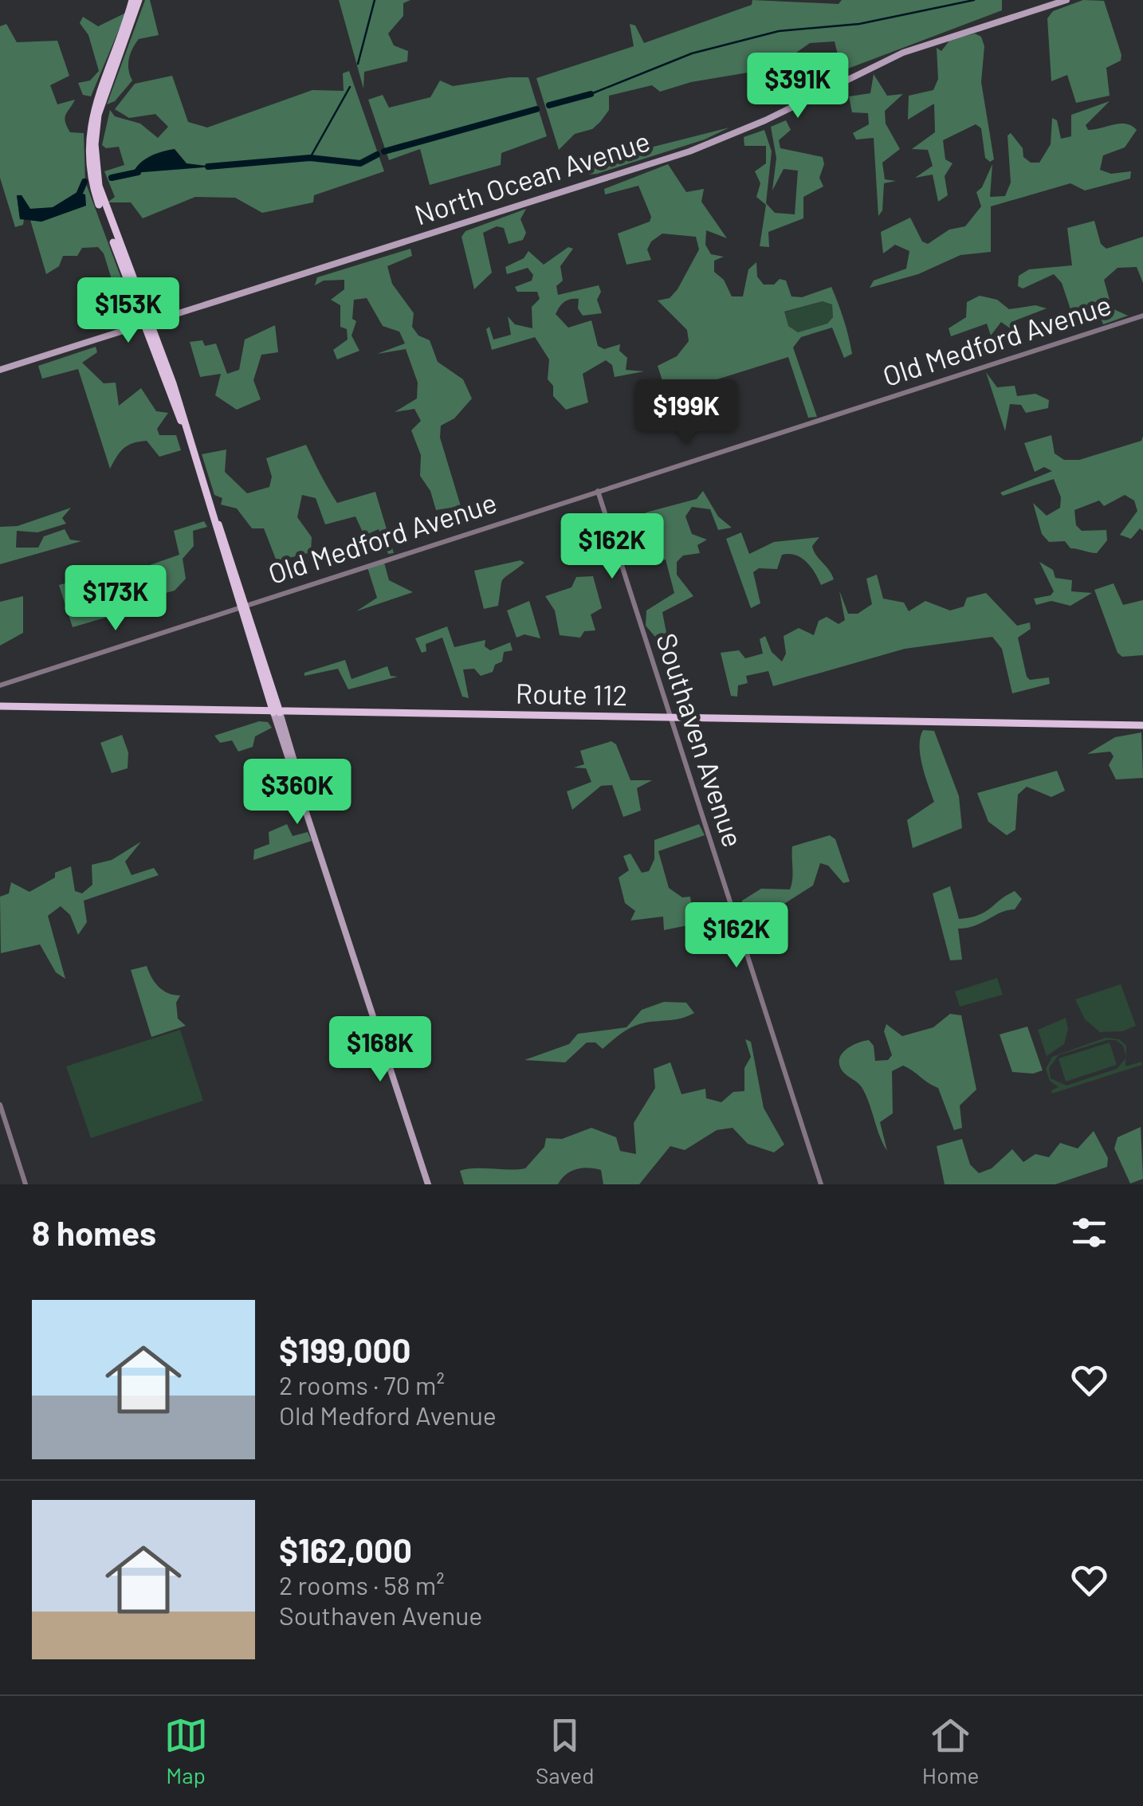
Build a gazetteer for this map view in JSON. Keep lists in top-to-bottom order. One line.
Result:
{"streets":{"main road":["North Ocean Avenue","Route 112"],"street":["Old Medford Avenue","Southaven Avenue"]},"crossings":[["Old Medford Avenue","Southaven Avenue"],["Route 112","Southaven Avenue"]],"page":{"price":["$391K","$153K","$199K","$162K","$173K","$360K","$162K","$168K"],"heading":"8 homes","list":[{"name":"$199,000","note":"2 rooms · 70 m² · Old Medford Avenue"},{"name":"$162,000","note":"2 rooms · 58 m² · Southaven Avenue"}],"tabs":["Map","Saved","Home"]}}
